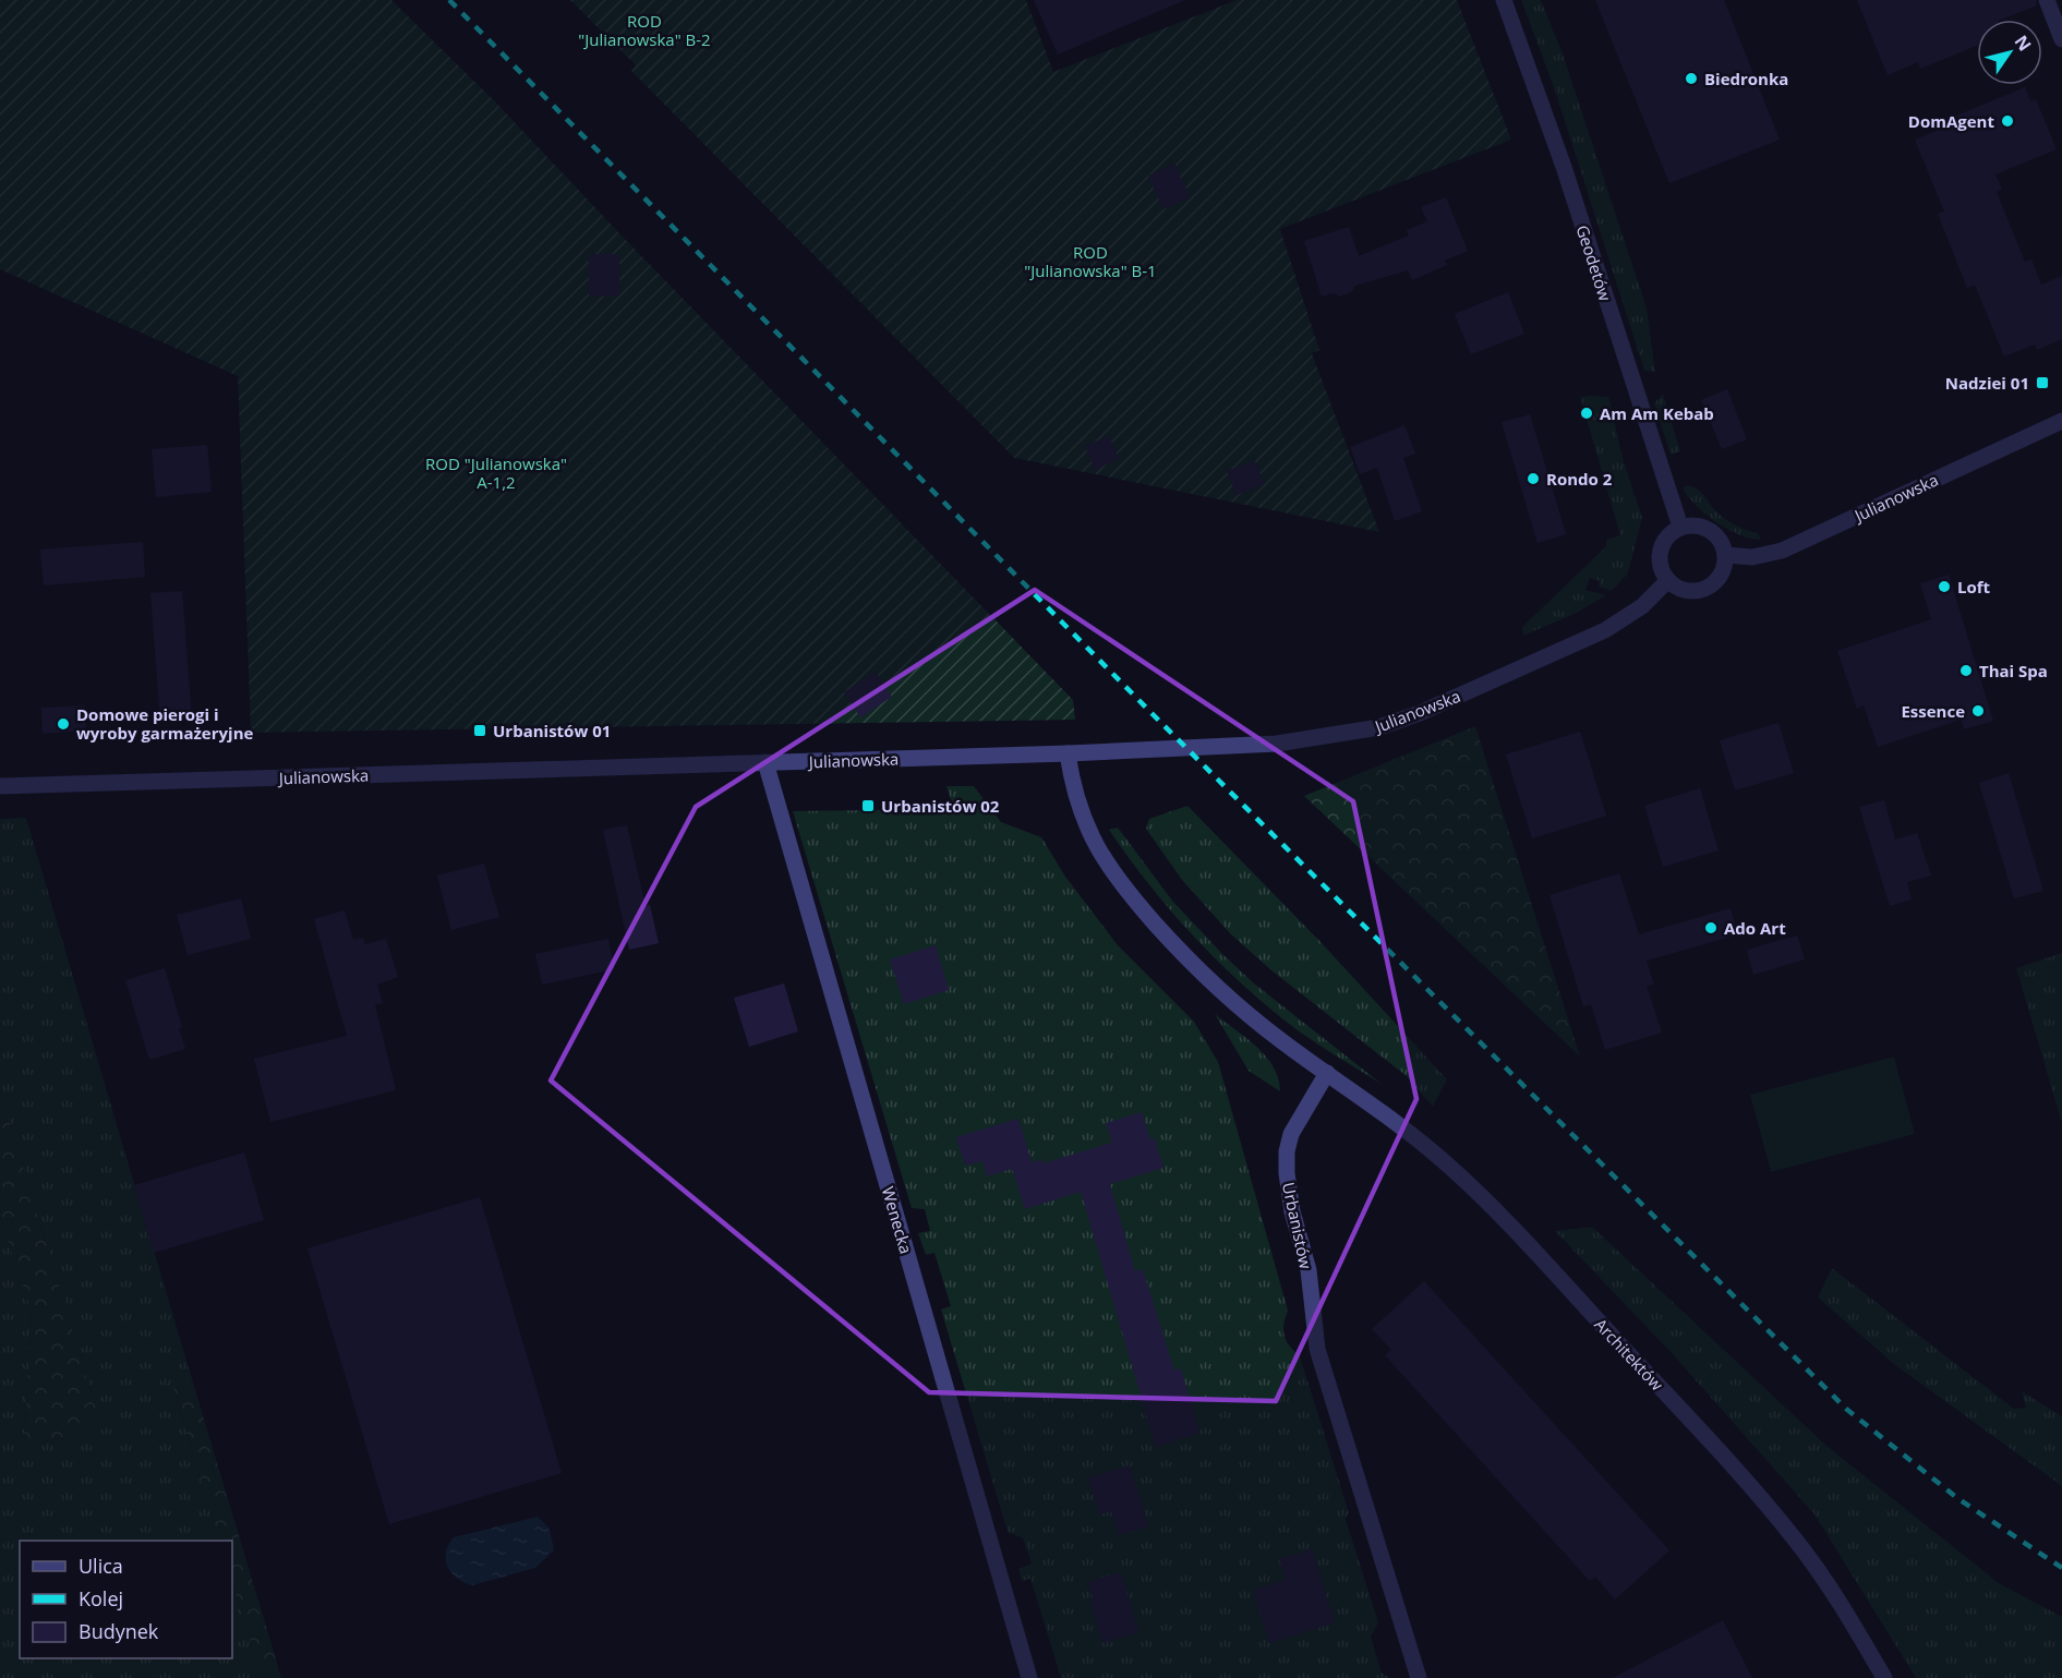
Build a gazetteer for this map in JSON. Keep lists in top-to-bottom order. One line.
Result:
{"streets":{"street":["Geodetów","Julianowska","Wenecka","Urbanistów","Architektów"]},"crossings":[["Geodetów","Julianowska"],["Julianowska","Wenecka"],["Urbanistów","Architektów"]],"parks":["ROD \"Julianowska\" B-2","ROD \"Julianowska\" B-1","ROD \"Julianowska\" A-1,2"],"places":{"other":["Biedronka","DomAgent","Am Am Kebab","Rondo 2","Loft","Thai Spa","Essence","Domowe pierogi i wyroby garmażeryjne","Ado Art"],"transit":["Nadziei 01","Urbanistów 01","Urbanistów 02"]},"legend":["Ulica","Kolej","Budynek"],"north":"top right"}
